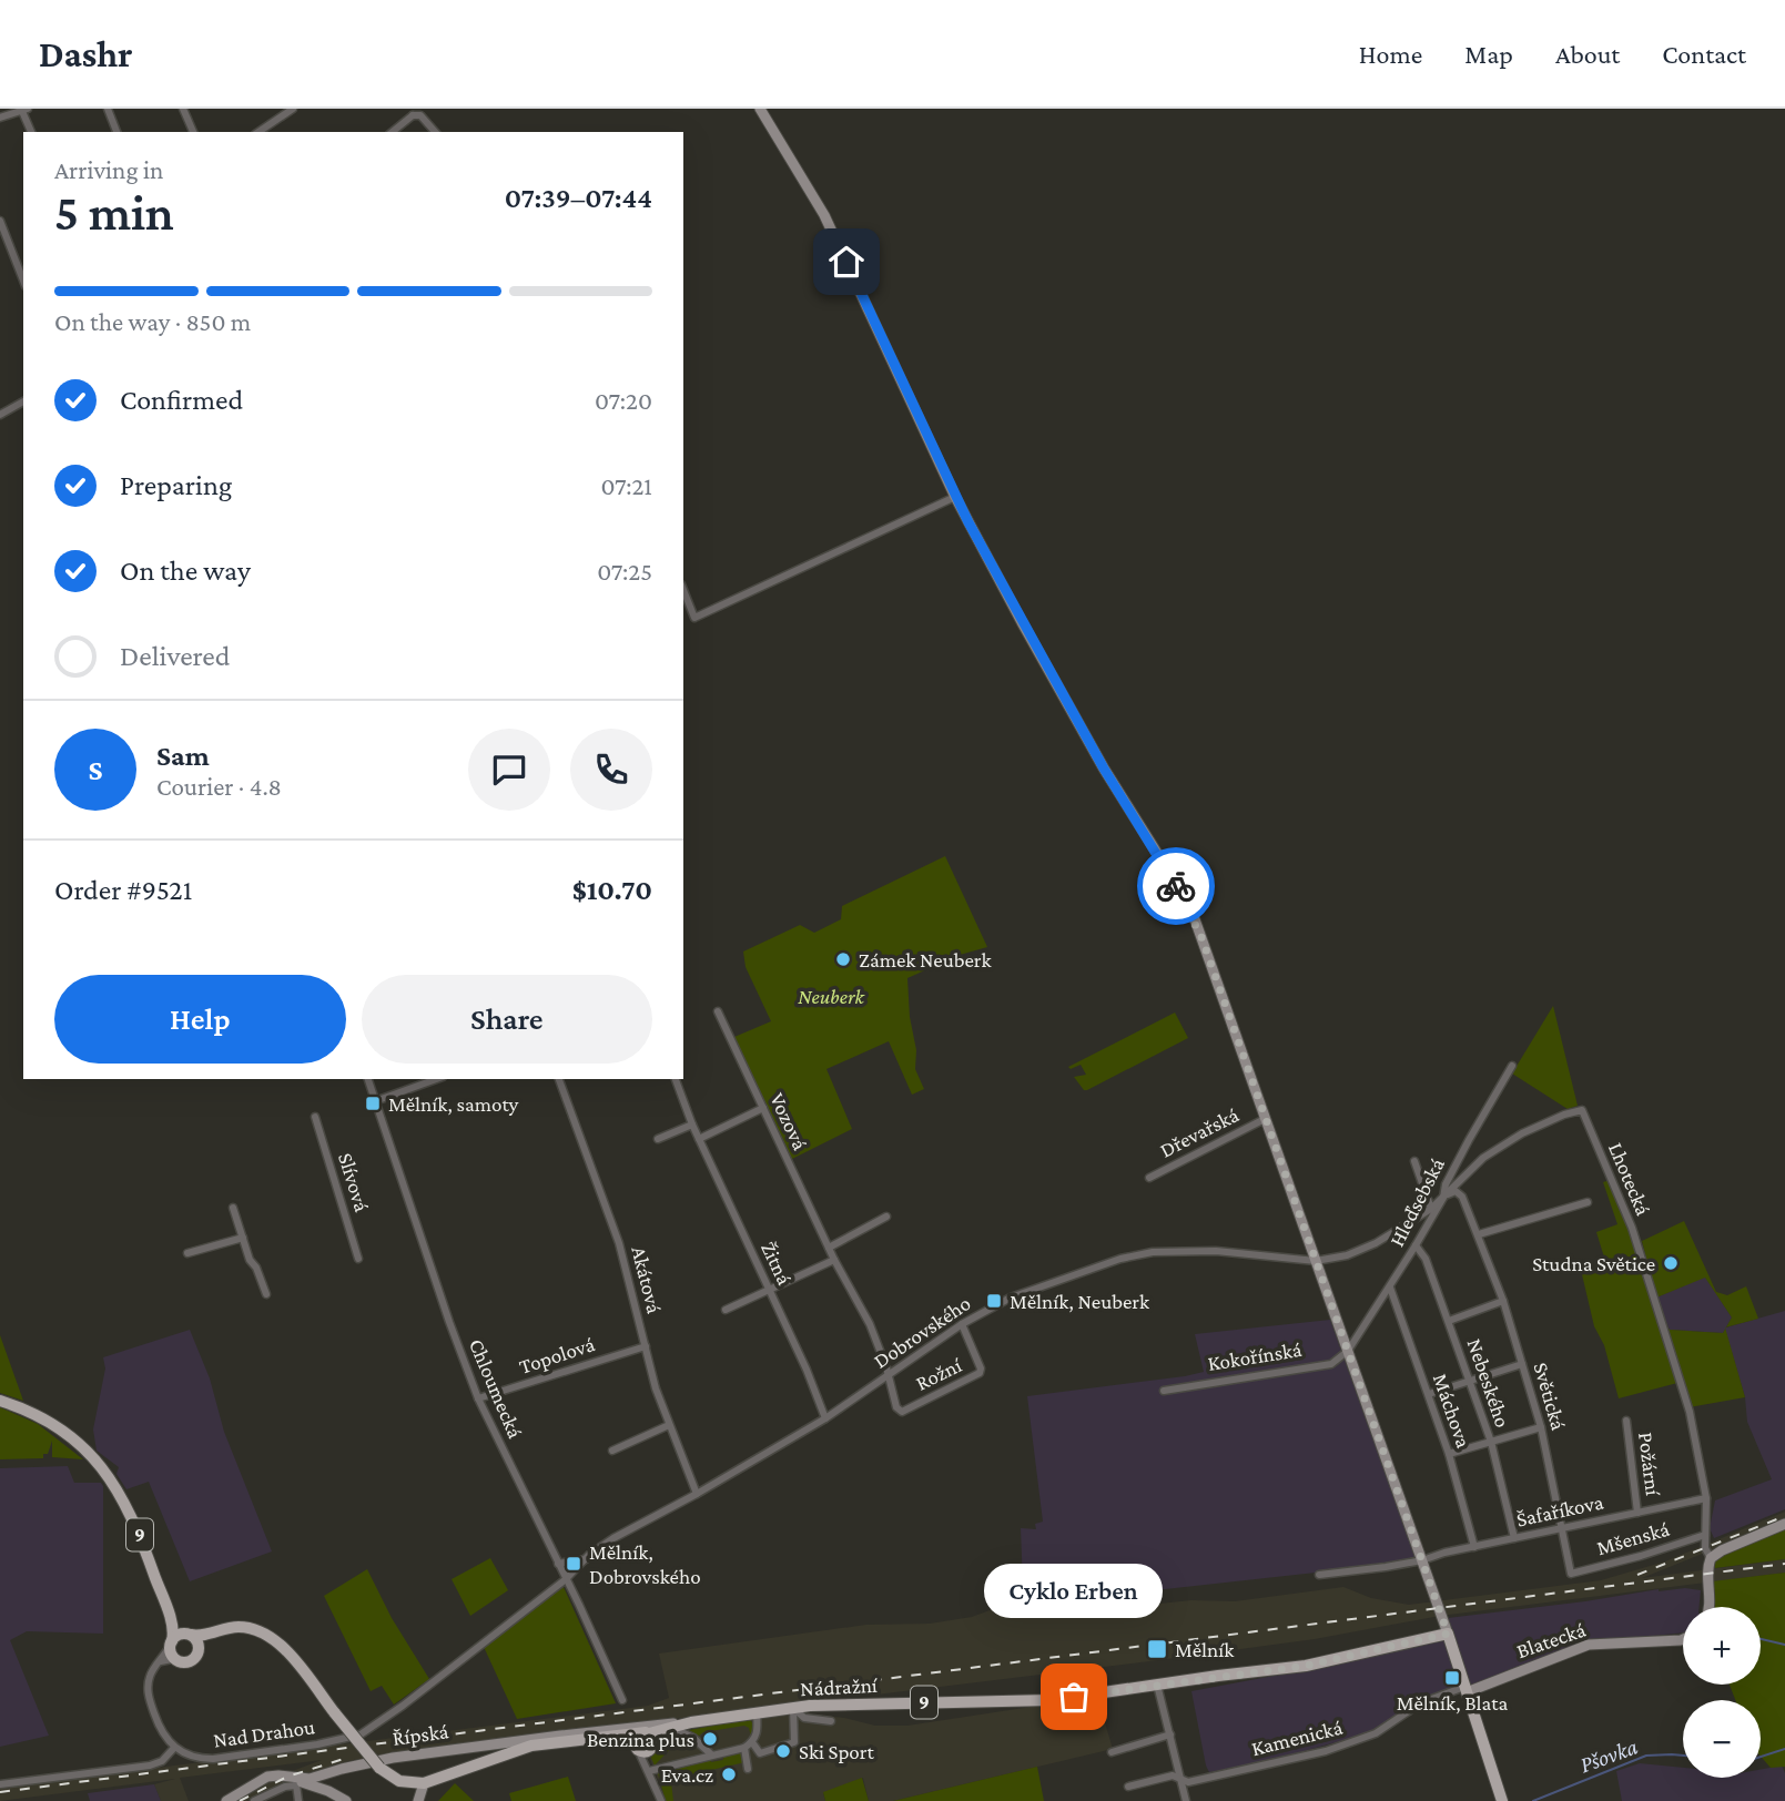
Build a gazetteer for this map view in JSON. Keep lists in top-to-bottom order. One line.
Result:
{"streets":{"main road":["9","Blatecká","Nádražní","Řípská"],"street":["Vozová","Dřevařská","Lhotecká","Slívová","Hleďsebská","Žitná","Akátová","Dobrovského","Topolová","Kokořínská","Rožní","Nebeského","Chloumecká","Světická","Máchova","Požární","Šafaříkova","Mšenská","Nad Drahou","Kamenická"]},"crossings":[["Vozová","Dobrovského"],["Vozová","Rožní"],["Lhotecká","Hleďsebská"],["Lhotecká","Dobrovského"],["Lhotecká","Světická"],["Lhotecká","Šafaříkova"],["Lhotecká","Mšenská"],["Hleďsebská","Dobrovského"],["Hleďsebská","Kokořínská"],["Hleďsebská","Nebeského"],["Hleďsebská","Světická"],["Hleďsebská","Máchova"],["Žitná","Dobrovského"],["Akátová","Dobrovského"],["Akátová","Topolová"],["Dobrovského","Rožní"],["Dobrovského","Chloumecká"],["Dobrovského","Světická"],["Dobrovského","Nad Drahou"],["Topolová","Chloumecká"],["Nebeského","Šafaříkova"],["Světická","Šafaříkova"],["Světická","Mšenská"],["Máchova","Šafaříkova"],["Požární","Šafaříkova"],["Blatecká","Kamenická"],["Nádražní","Řípská"]],"water":["Pšovka"],"parks":["Neuberk"],"places":{"other":["Zámek Neuberk","Studna Světice","Cyklo Erben","Benzina plus","Ski Sport","Eva.cz"],"transit":["Mělník, samoty","Mělník, Neuberk","Mělník, Dobrovského","Mělník","Mělník, Blata"]},"page":{"header":"Dashr","nav":["Home","Map","About","Contact"],"heading":["5 min","Arriving in","07:39–07:44"],"panel":["Sam","Courier · 4.8","Order #9521","$10.70"],"bar":"On the way · 850 m","list":[["Confirmed","07:20"],["Preparing","07:21"],["On the way","07:25"],"Delivered"],"round":"S","buttons":["Help","Share"],"bubble":"Cyklo Erben","map_buttons":["+","−"]}}
